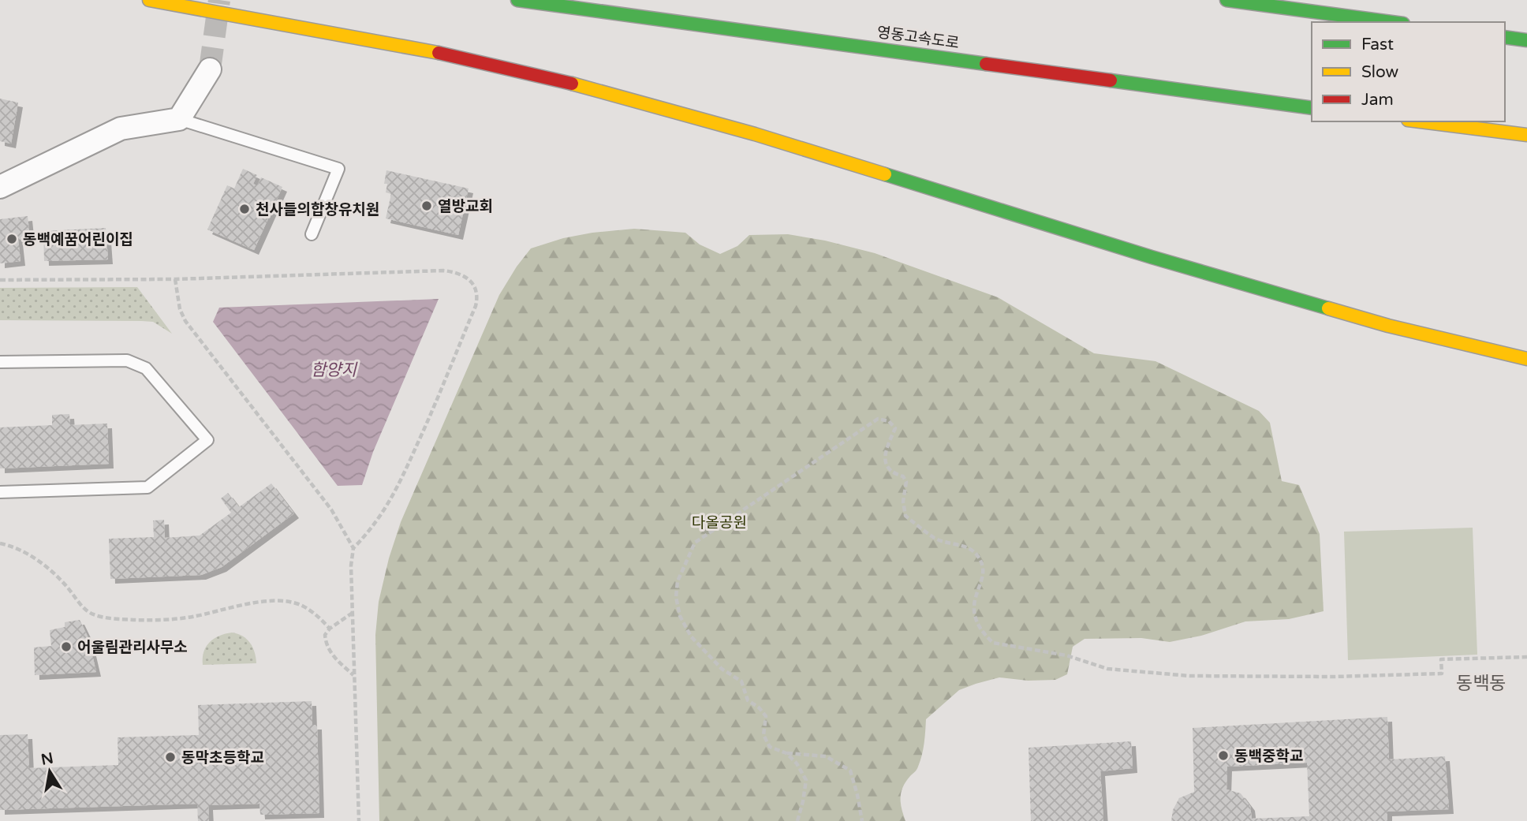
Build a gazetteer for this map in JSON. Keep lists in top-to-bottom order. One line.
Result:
{"streets":{"highway":["영동고속도로"]},"districts":["동백동"],"water":["함양지"],"parks":["다올공원"],"places":["열방교회","천사들의합창유치원","동백예꿈어린이집","어울림관리사무소","동백중학교","동막초등학교"],"legend":["Fast","Slow","Jam"],"north":"top"}
